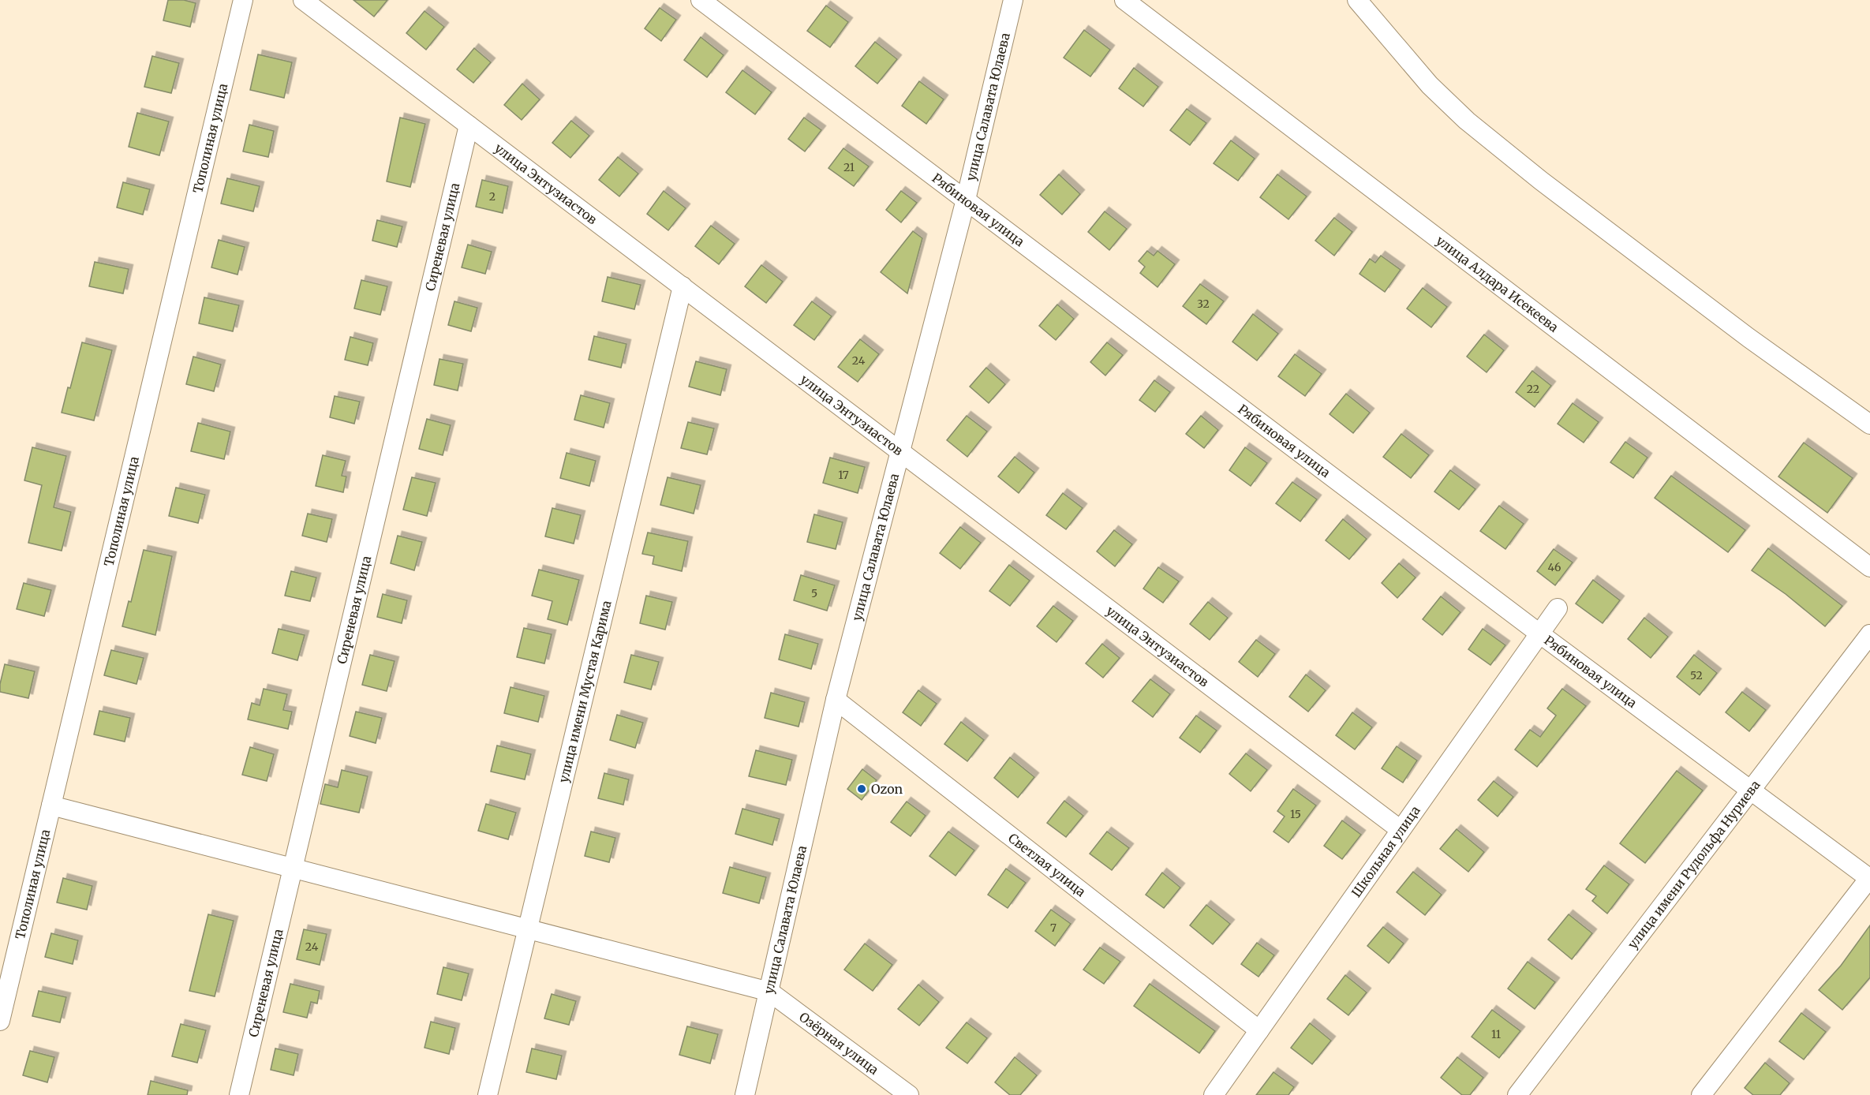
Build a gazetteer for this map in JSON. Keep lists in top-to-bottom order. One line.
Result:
{"streets":{"street":["улица Салавата Юлаева","Тополиная улица","улица Энтузиастов","Рябиновая улица","Сиреневая улица","улица Алдара Исекеева","улица имени Мустая Карима","Школьная улица","улица имени Рудольфа Нуриева","Светлая улица","Озёрная улица"]},"crossings":[["улица Салавата Юлаева","улица Энтузиастов"],["улица Салавата Юлаева","Рябиновая улица"],["улица Салавата Юлаева","Светлая улица"],["улица Салавата Юлаева","Озёрная улица"],["улица Энтузиастов","Сиреневая улица"],["улица Энтузиастов","улица имени Мустая Карима"],["улица Энтузиастов","Школьная улица"],["Рябиновая улица","Школьная улица"],["Рябиновая улица","улица имени Рудольфа Нуриева"],["Школьная улица","Светлая улица"]],"places":["Ozon"],"house_numbers":["21","2","32","24","22","17","46","5","52","15","7","24","11"]}
